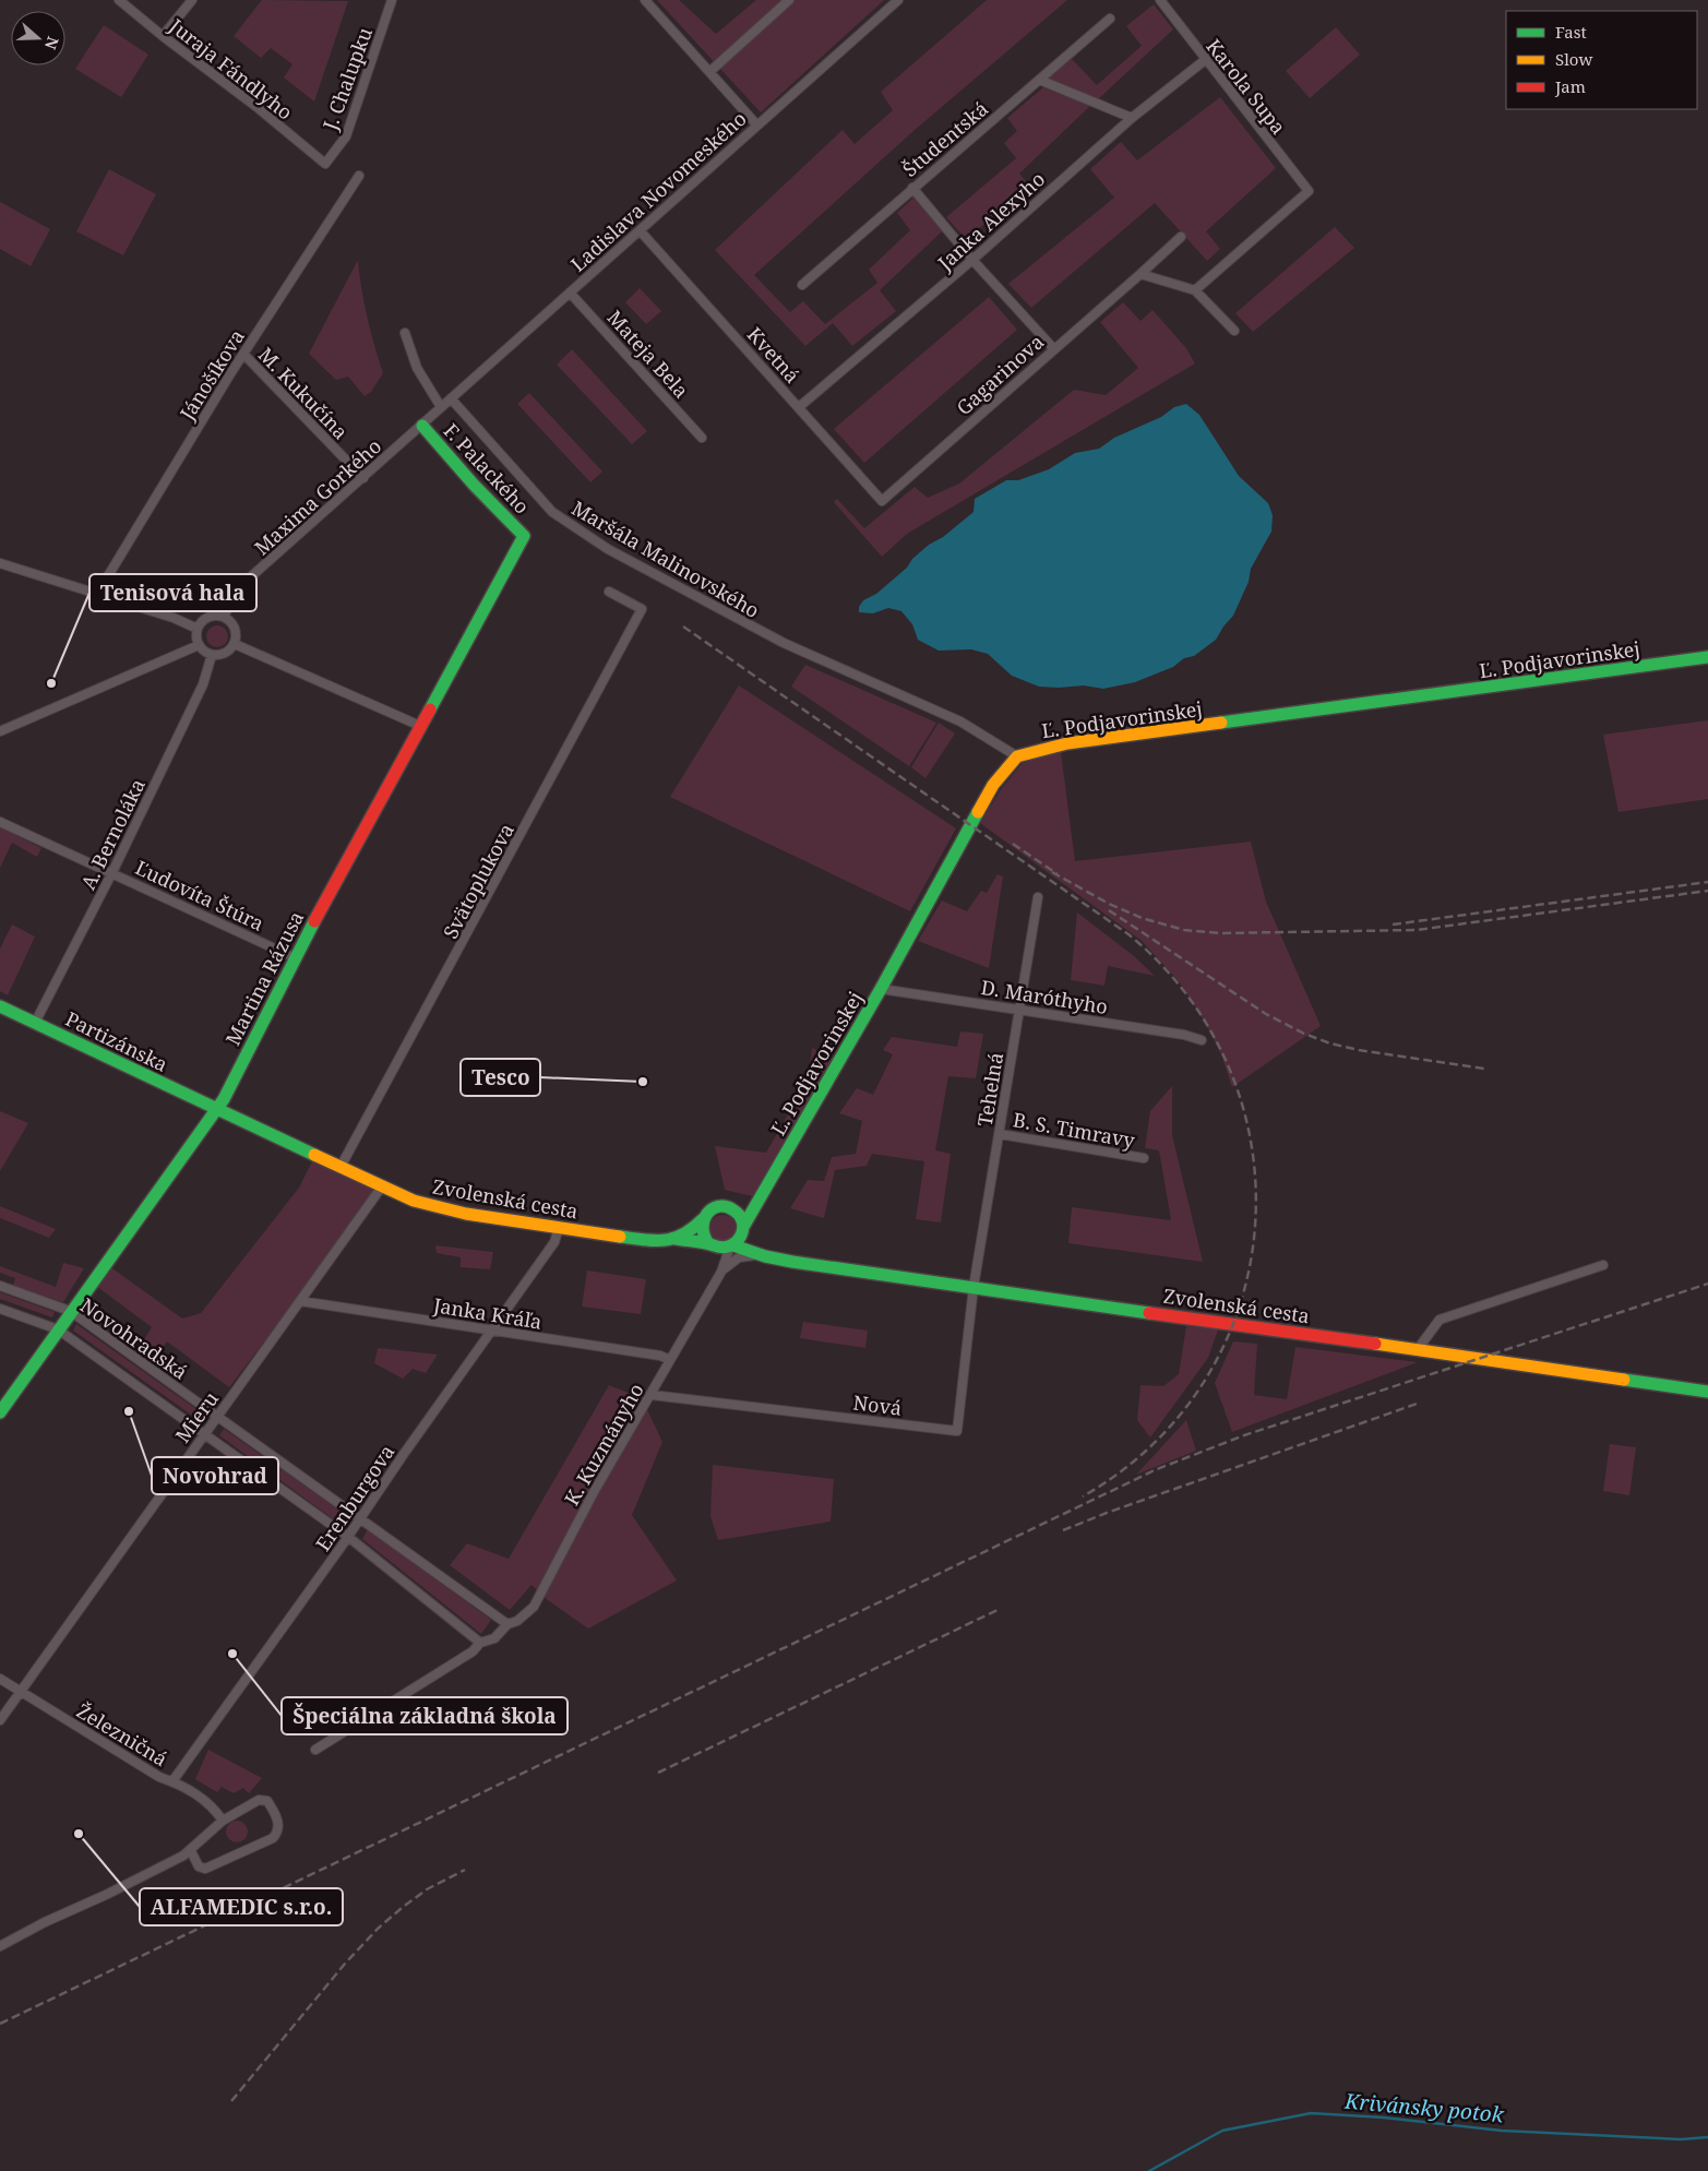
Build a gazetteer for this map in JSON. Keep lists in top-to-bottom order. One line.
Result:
{"streets":{"street":["Juraja Fándlyho","J. Chalupku","Karola Supa","Študentská","Ladislava Novomeského","Janka Alexyho","Mateja Bela","Kvetná","Jánošíkova","Gagarinova","M. Kukučína","F. Palackého","Maxima Gorkého","Maršála Malinovského","Ľ. Podjavorinskej","A. Bernoláka","Svätoplukova","Ľudovíta Štúra","Martina Rázusa","D. Maróthyho","Partizánska","Tehelná","B. S. Timravy","Zvolenská cesta","Janka Kráľa","Novohradská","Nová","Mieru","K. Kuzmányho","Erenburgova","Železničná"]},"crossings":[["Juraja Fándlyho","J. Chalupku"],["Karola Supa","Janka Alexyho"],["Ladislava Novomeského","Mateja Bela"],["Ladislava Novomeského","Kvetná"],["Ladislava Novomeského","F. Palackého"],["Ladislava Novomeského","Maxima Gorkého"],["Ladislava Novomeského","Maršála Malinovského"],["Janka Alexyho","Kvetná"],["Kvetná","Gagarinova"],["Jánošíkova","M. Kukučína"],["M. Kukučína","Maxima Gorkého"],["F. Palackého","Maxima Gorkého"],["F. Palackého","Martina Rázusa"],["Maxima Gorkého","A. Bernoláka"],["Maršála Malinovského","Ľ. Podjavorinskej"],["Ľ. Podjavorinskej","D. Maróthyho"],["Ľ. Podjavorinskej","Zvolenská cesta"],["Ľ. Podjavorinskej","K. Kuzmányho"],["A. Bernoláka","Ľudovíta Štúra"],["A. Bernoláka","Partizánska"],["Svätoplukova","Zvolenská cesta"],["Ľudovíta Štúra","Martina Rázusa"],["Martina Rázusa","Partizánska"],["Martina Rázusa","Zvolenská cesta"],["Martina Rázusa","Novohradská"],["D. Maróthyho","Tehelná"],["Partizánska","Zvolenská cesta"],["Tehelná","B. S. Timravy"],["Tehelná","Zvolenská cesta"],["Tehelná","Nová"],["Zvolenská cesta","Nová"],["Zvolenská cesta","Mieru"],["Zvolenská cesta","K. Kuzmányho"],["Zvolenská cesta","Erenburgova"],["Janka Kráľa","Mieru"],["Janka Kráľa","K. Kuzmányho"],["Janka Kráľa","Erenburgova"],["Novohradská","Mieru"],["Novohradská","K. Kuzmányho"],["Novohradská","Erenburgova"],["Nová","K. Kuzmányho"],["Mieru","Železničná"],["Erenburgova","Železničná"]],"water":["Krivánsky potok"],"places":["Tenisová hala","Tesco","Novohrad","Špeciálna základná škola","ALFAMEDIC s.r.o."],"legend":["Fast","Slow","Jam"],"north":"right"}
